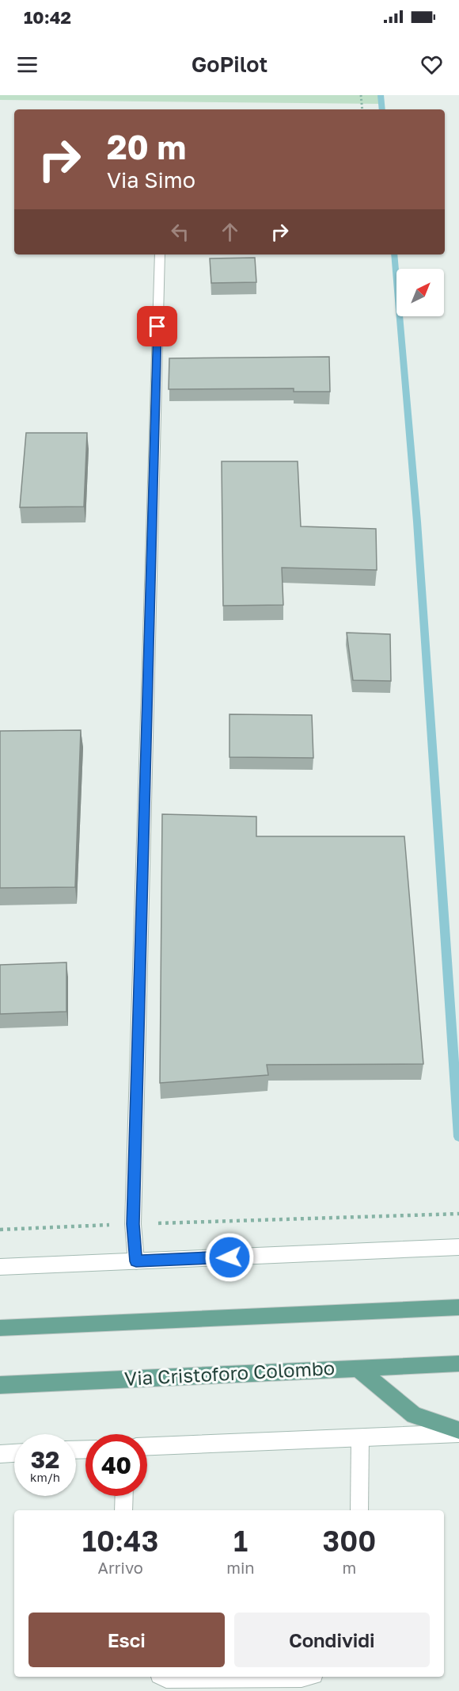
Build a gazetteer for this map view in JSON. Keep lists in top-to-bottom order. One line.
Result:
{"streets":{"main road":["Via Cristoforo Colombo"]},"north":"top right","page":{"status":"10:42","header":"GoPilot","turn":["20 m","Via Simo"],"speed":"32 km/h","limit":"40","eta":["10:43","Arrivo","1","min","300","m"],"buttons":["Esci","Condividi"]}}
